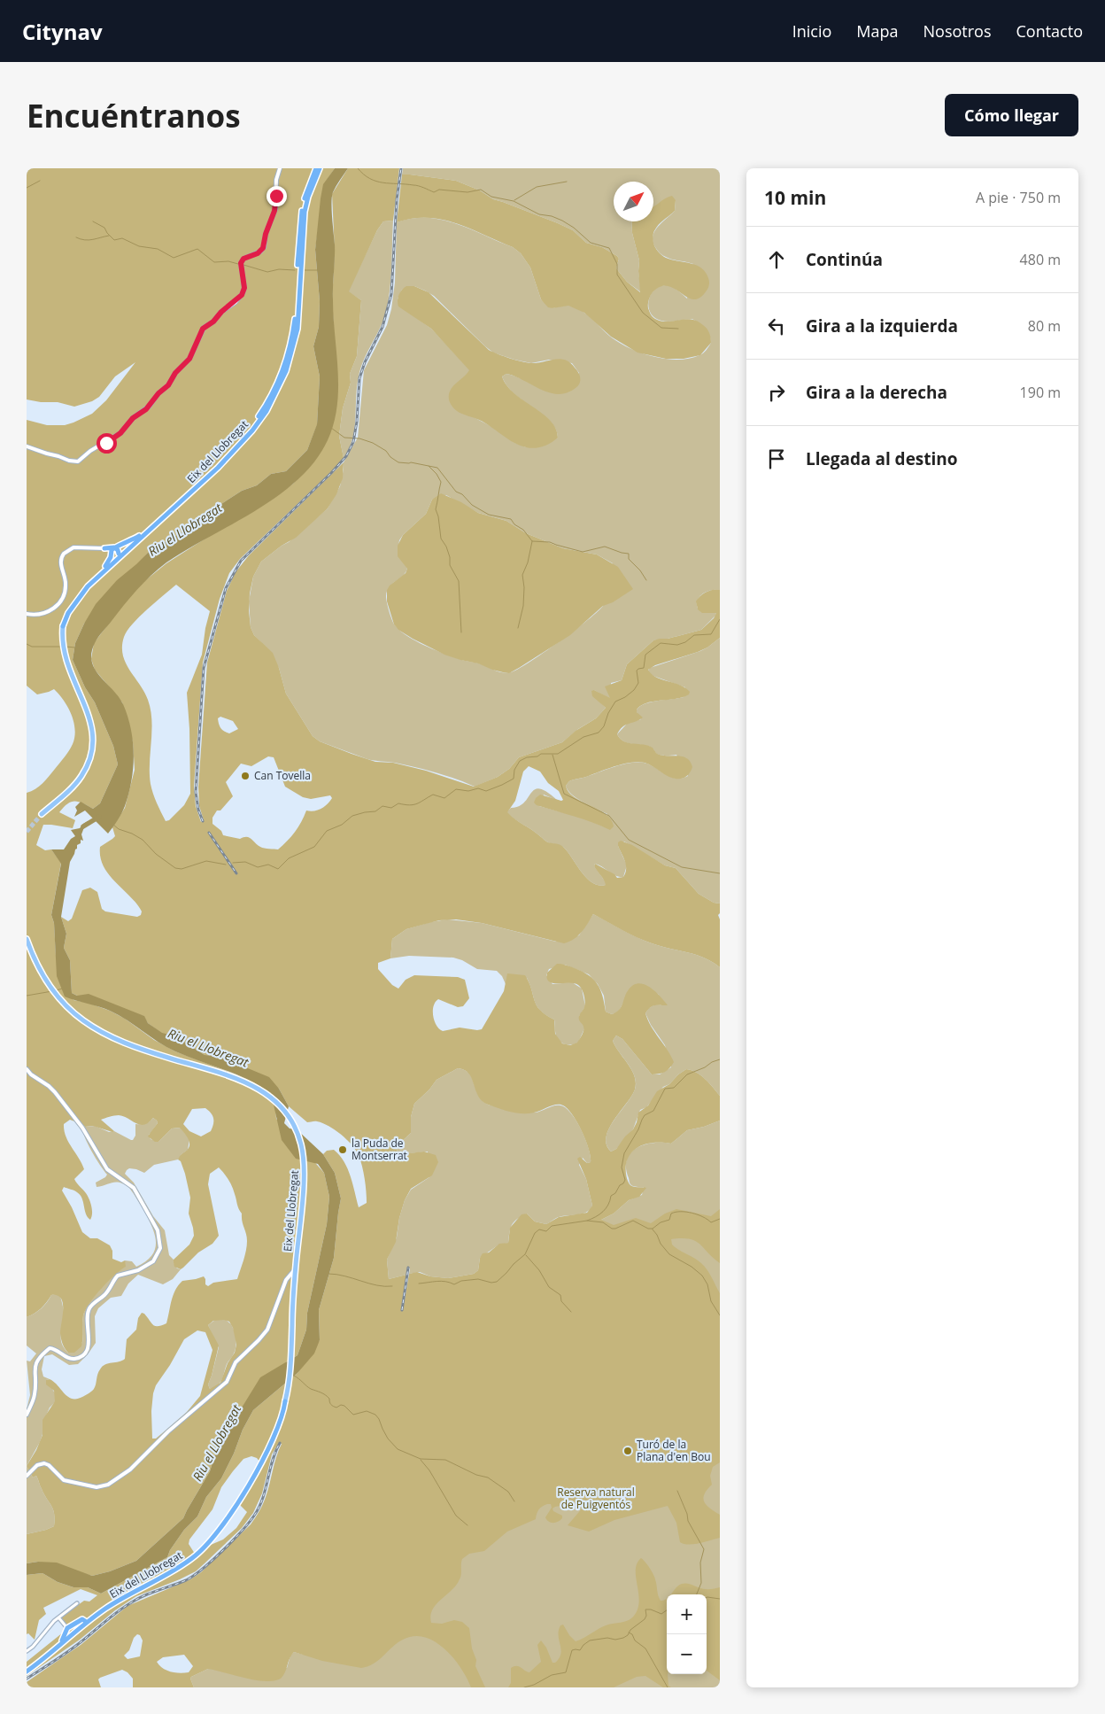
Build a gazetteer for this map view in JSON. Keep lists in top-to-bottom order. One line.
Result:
{"streets":{"highway":["Eix del Llobregat"]},"water":["Riu el Llobregat"],"parks":["Reserva natural de Puigventós"],"places":["Can Tovella","la Puda de Montserrat","Turó de la Plana d'en Bou"],"north":"top right","page":{"header":"Citynav","nav":["Inicio","Mapa","Nosotros","Contacto"],"buttons":"Cómo llegar","title":"Encuéntranos","heading":["10 min","A pie · 750 m"],"list":[["Continúa","480 m"],["Gira a la izquierda","80 m"],["Gira a la derecha","190 m"],"Llegada al destino"],"map_buttons":["+","−"]}}
